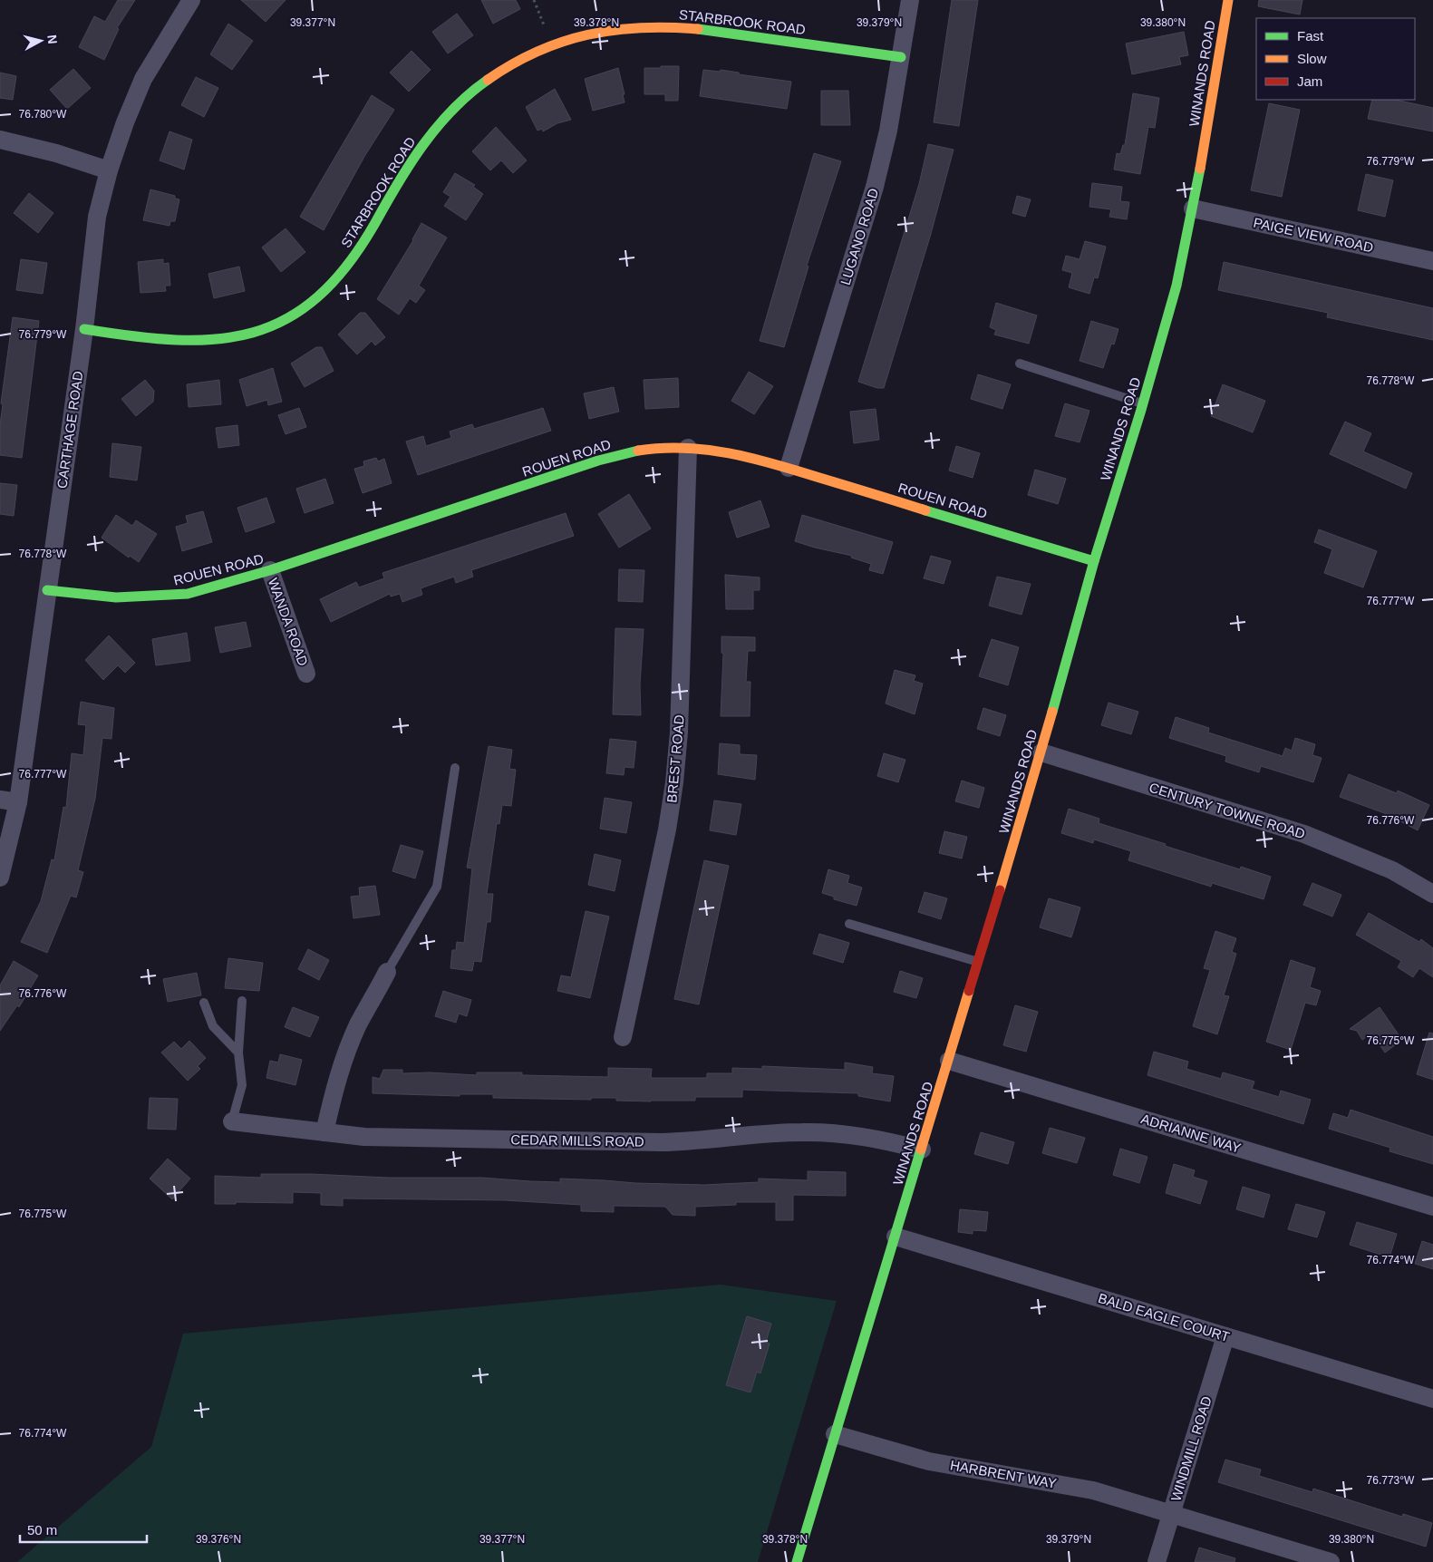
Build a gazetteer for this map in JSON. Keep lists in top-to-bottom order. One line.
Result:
{"streets":{"street":["STARBROOK ROAD","WINANDS ROAD","PAIGE VIEW ROAD","LUGANO ROAD","CARTHAGE ROAD","ROUEN ROAD","WANDA ROAD","BREST ROAD","CENTURY TOWNE ROAD","ADRIANNE WAY","CEDAR MILLS ROAD","BALD EAGLE COURT","WINDMILL ROAD","HARBRENT WAY"]},"crossings":[["STARBROOK ROAD","LUGANO ROAD"],["STARBROOK ROAD","CARTHAGE ROAD"],["WINANDS ROAD","PAIGE VIEW ROAD"],["WINANDS ROAD","ROUEN ROAD"],["WINANDS ROAD","CENTURY TOWNE ROAD"],["WINANDS ROAD","ADRIANNE WAY"],["WINANDS ROAD","CEDAR MILLS ROAD"],["WINANDS ROAD","BALD EAGLE COURT"],["WINANDS ROAD","HARBRENT WAY"],["LUGANO ROAD","ROUEN ROAD"],["CARTHAGE ROAD","ROUEN ROAD"],["ROUEN ROAD","WANDA ROAD"],["ROUEN ROAD","BREST ROAD"],["BALD EAGLE COURT","WINDMILL ROAD"],["WINDMILL ROAD","HARBRENT WAY"]],"legend":["Fast","Slow","Jam"],"scale_bar":"50 m","north":"right","coordinates":["39.377°N","39.378°N","39.379°N","39.380°N","76.780°W","76.779°W","76.778°W","76.777°W","76.776°W","76.775°W","76.774°W","76.773°W","39.376°N"]}
